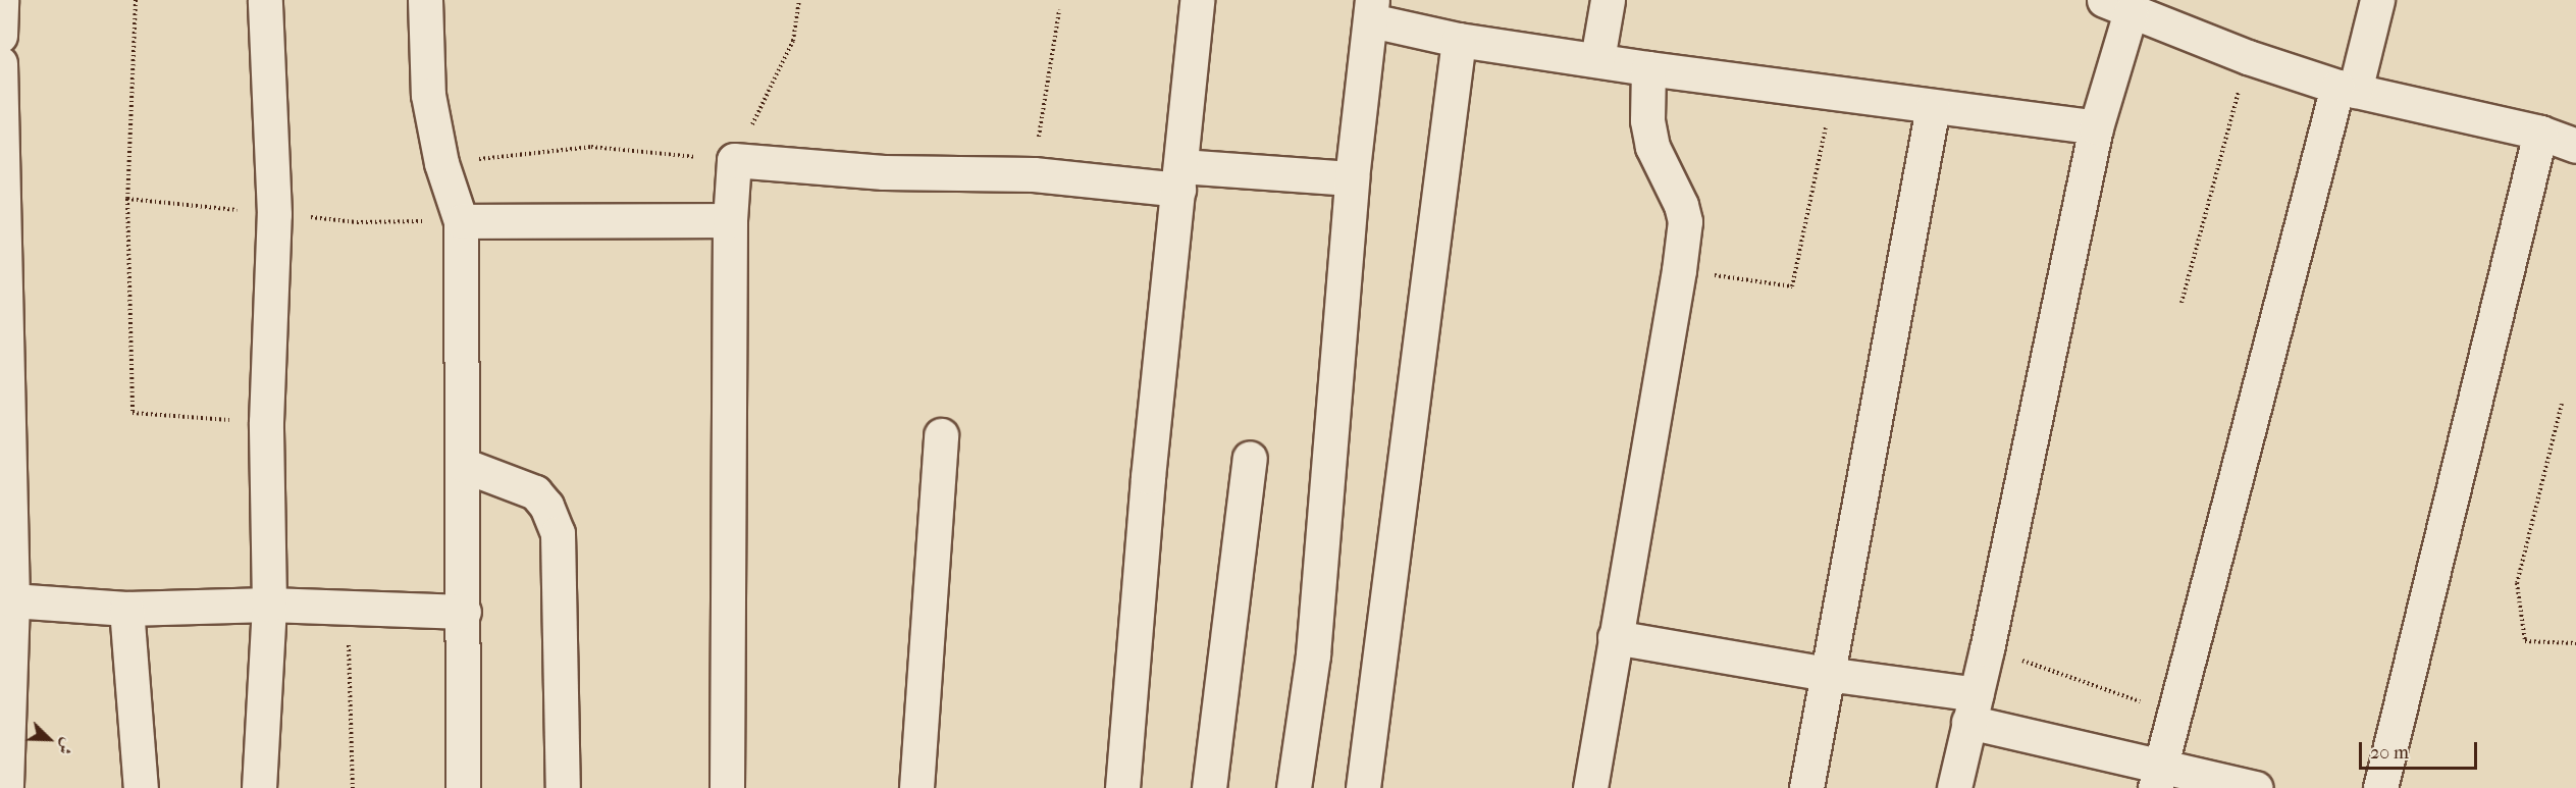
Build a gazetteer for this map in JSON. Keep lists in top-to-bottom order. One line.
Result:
{"scale_bar":"20 m","north":"bottom right"}
